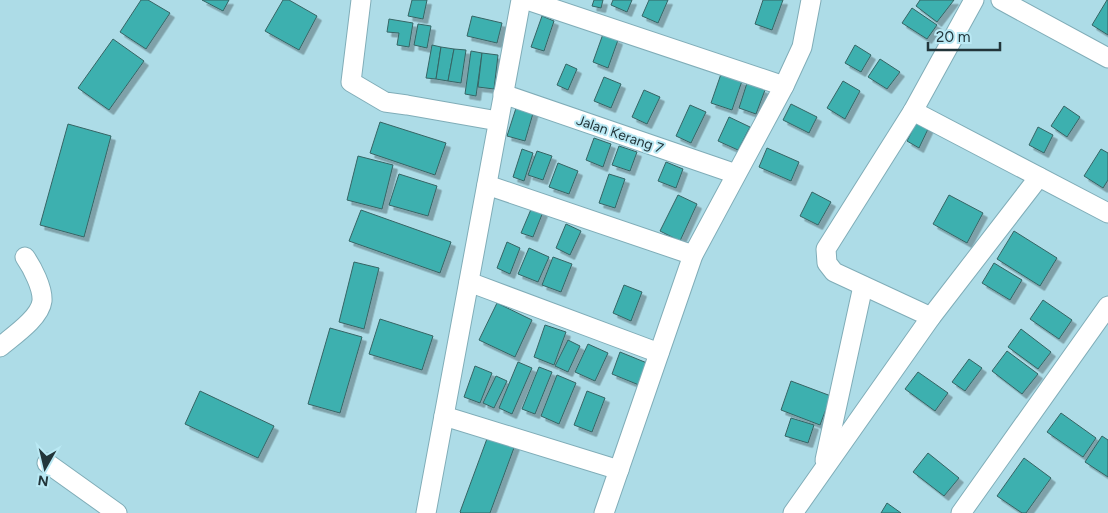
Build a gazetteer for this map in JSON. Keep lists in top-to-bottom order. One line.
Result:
{"streets":{"street":["Jalan Kerang 7"]},"scale_bar":"20 m","north":"bottom"}
